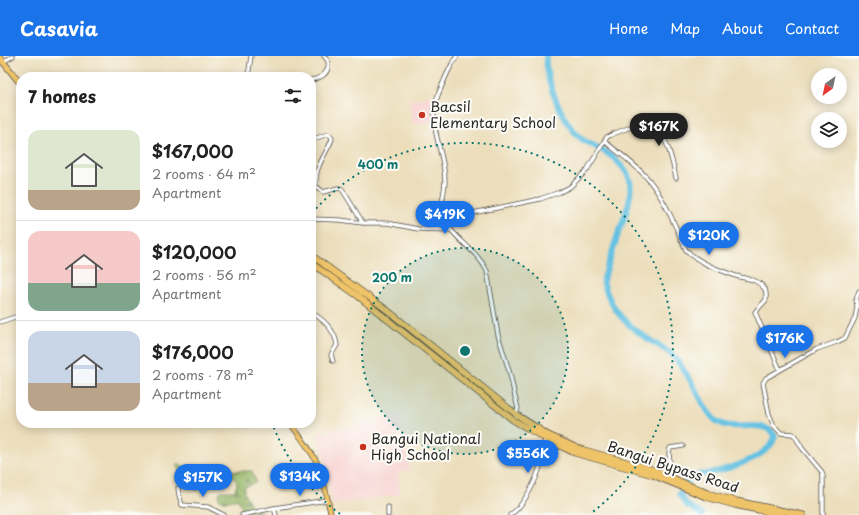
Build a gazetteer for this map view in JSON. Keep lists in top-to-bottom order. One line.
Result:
{"streets":{"highway":["Bangui Bypass Road"]},"places":["Bacsil Elementary School","Bangui National High School"],"north":"bottom left","page":{"header":"Casavia","nav":["Home","Map","About","Contact"],"heading":"7 homes","price":["$167K","$419K","$120K","$176K","$556K","$134K","$157K"],"list":[{"name":"$167,000","note":"2 rooms · 64 m² · Apartment"},{"name":"$120,000","note":"2 rooms · 56 m² · Apartment"},{"name":"$176,000","note":"2 rooms · 78 m² · Apartment"}]},"rings":["400 m","200 m"]}
